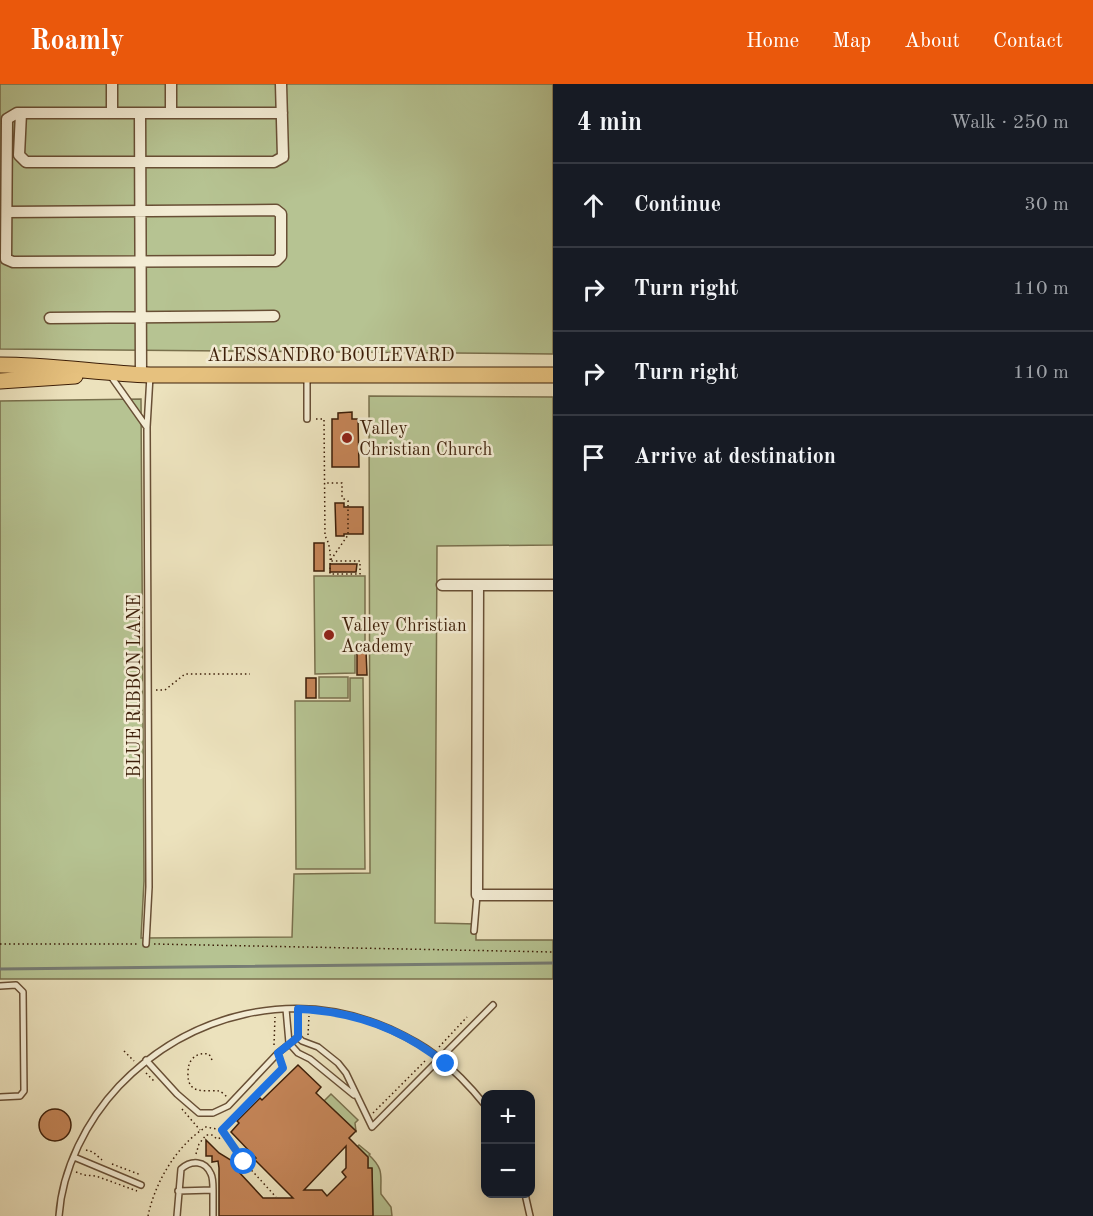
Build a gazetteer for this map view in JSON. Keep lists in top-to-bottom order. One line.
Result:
{"streets":{"main road":["ALESSANDRO BOULEVARD"],"lane":["BLUE RIBBON LANE"]},"crossings":[["ALESSANDRO BOULEVARD","BLUE RIBBON LANE"]],"places":["Valley Christian Church","Valley Christian Academy"],"page":{"header":"Roamly","nav":["Home","Map","About","Contact"],"heading":["4 min","Walk · 250 m"],"list":[["Continue","30 m"],["Turn right","110 m"],["Turn right","110 m"],"Arrive at destination"],"map_buttons":["+","−"]}}
